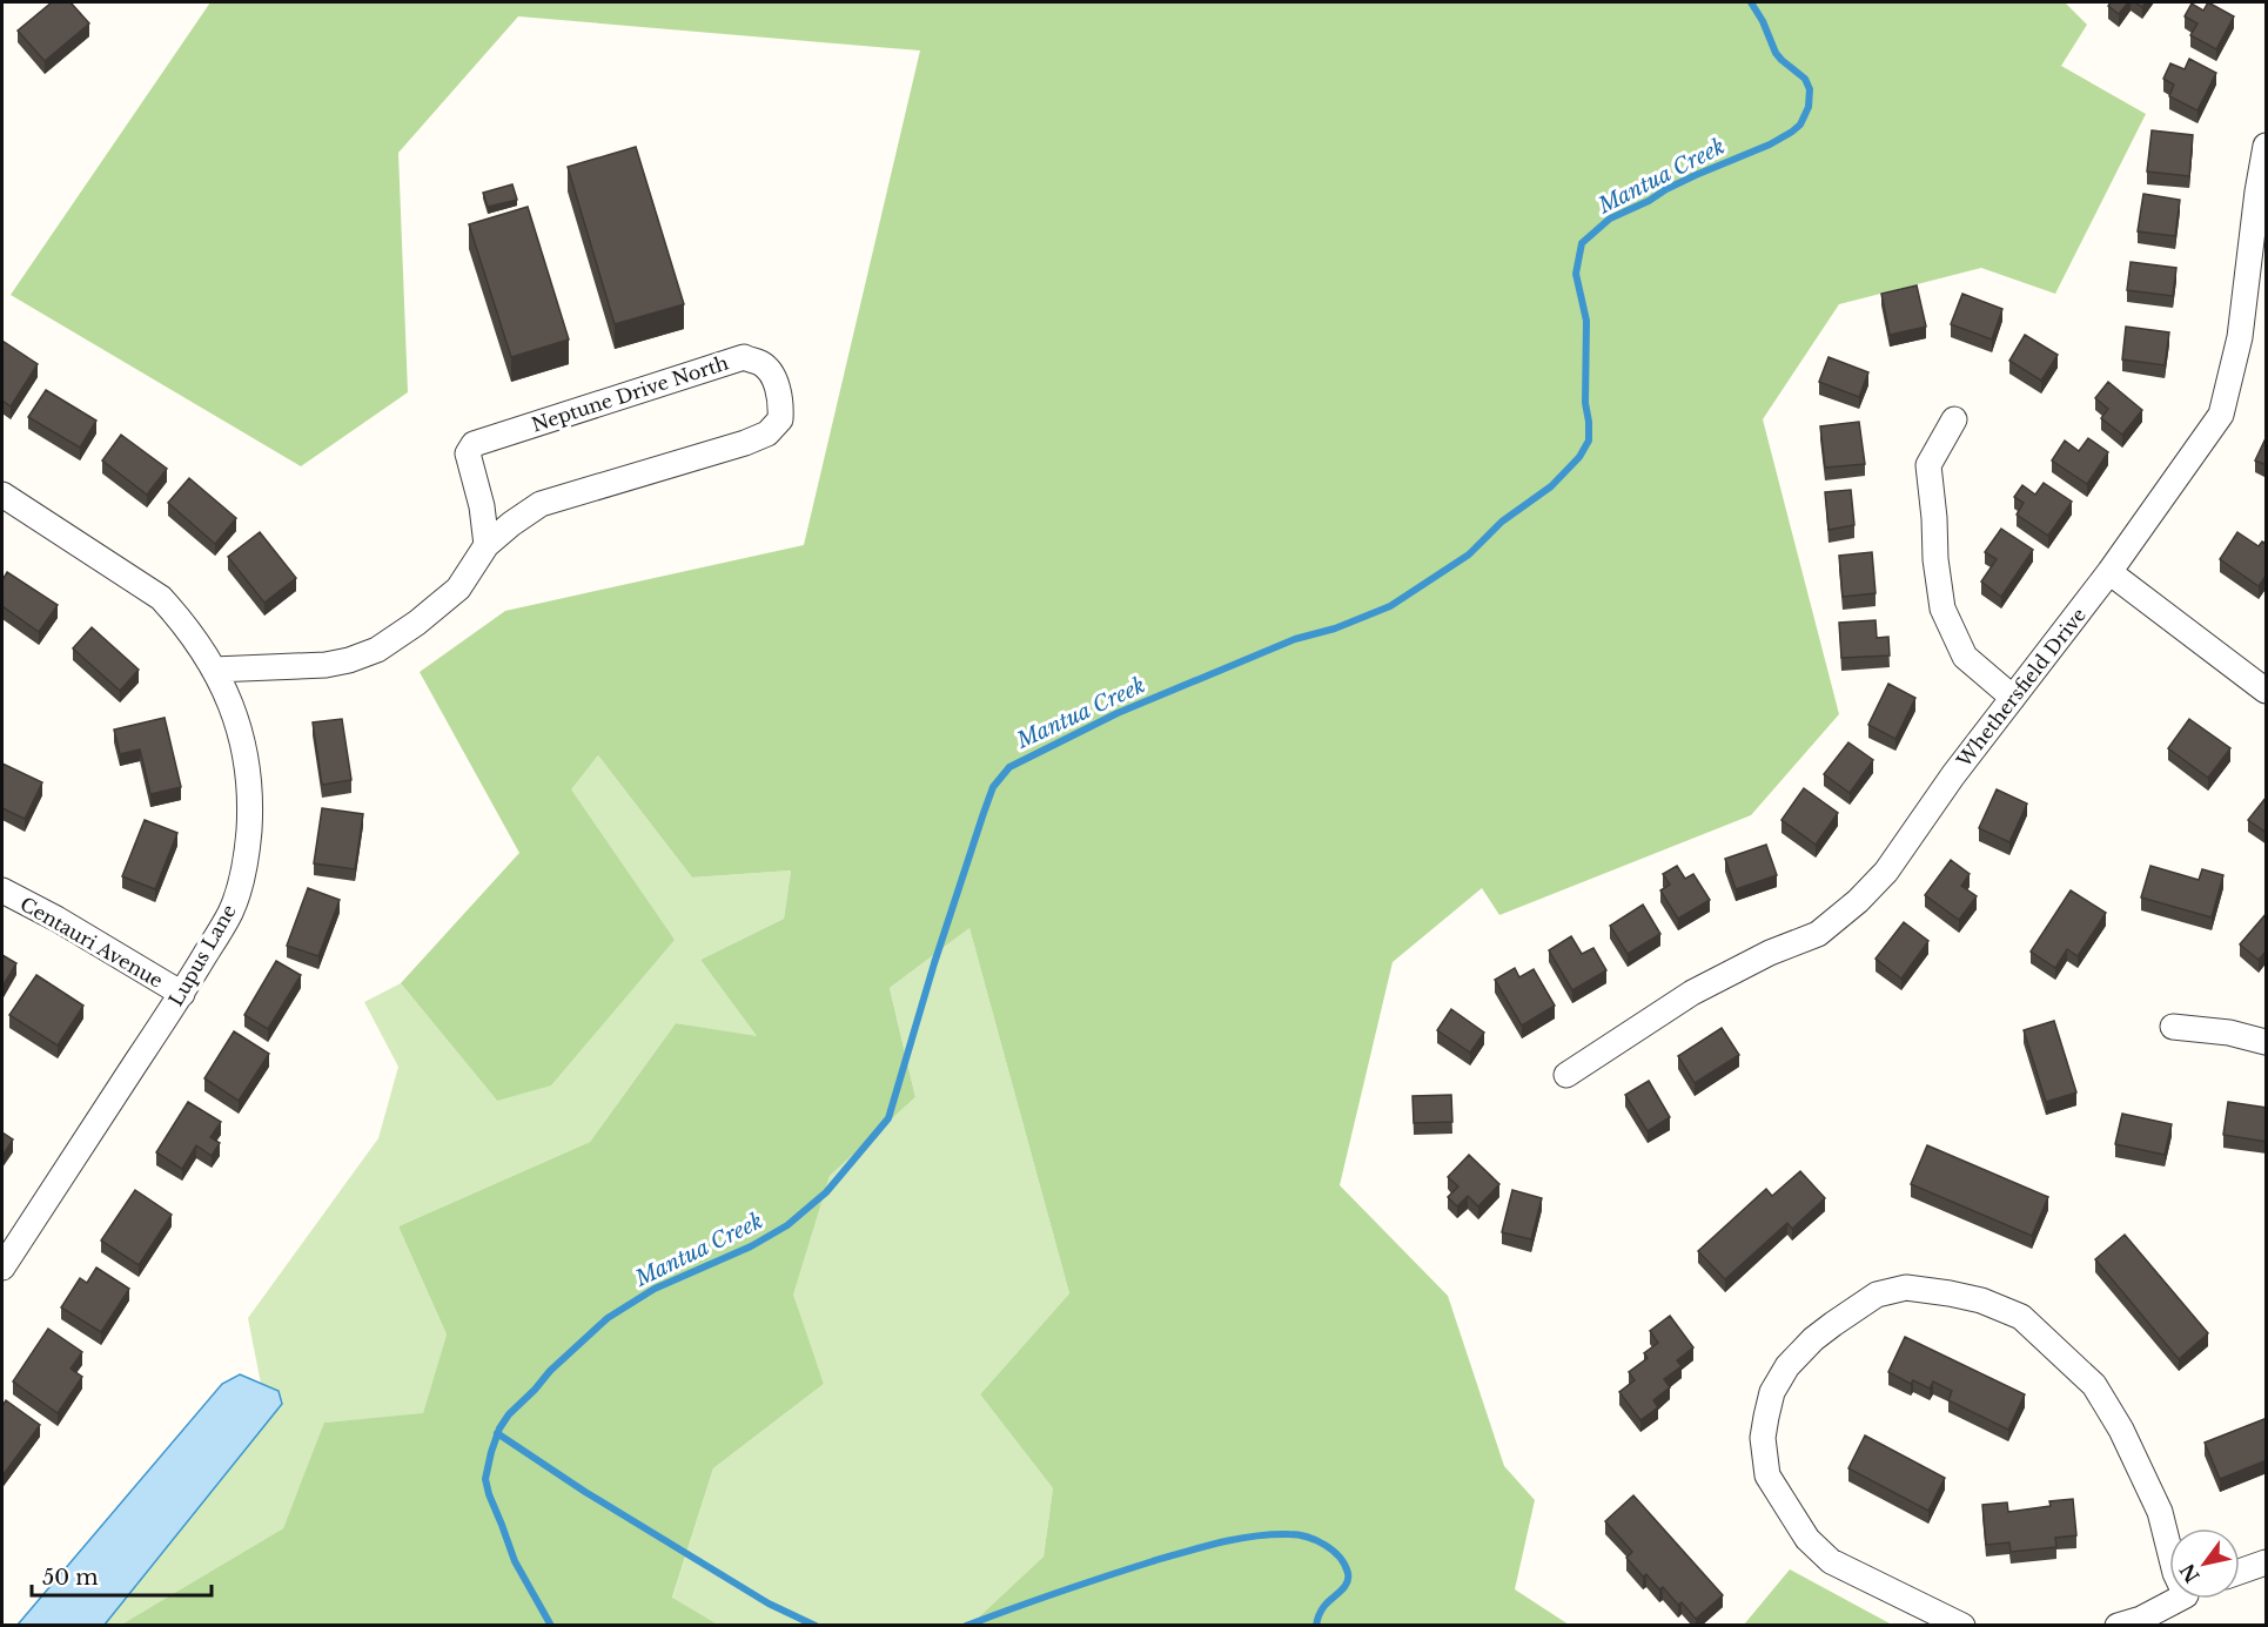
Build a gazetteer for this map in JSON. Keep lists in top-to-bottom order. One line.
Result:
{"streets":{"street":["Neptune Drive North","Whethersfield Drive","Centauri Avenue","Lupus Lane"]},"crossings":[["Neptune Drive North","Lupus Lane"],["Centauri Avenue","Lupus Lane"]],"water":["Mantua Creek"],"scale_bar":"50 m","north":"bottom left"}
